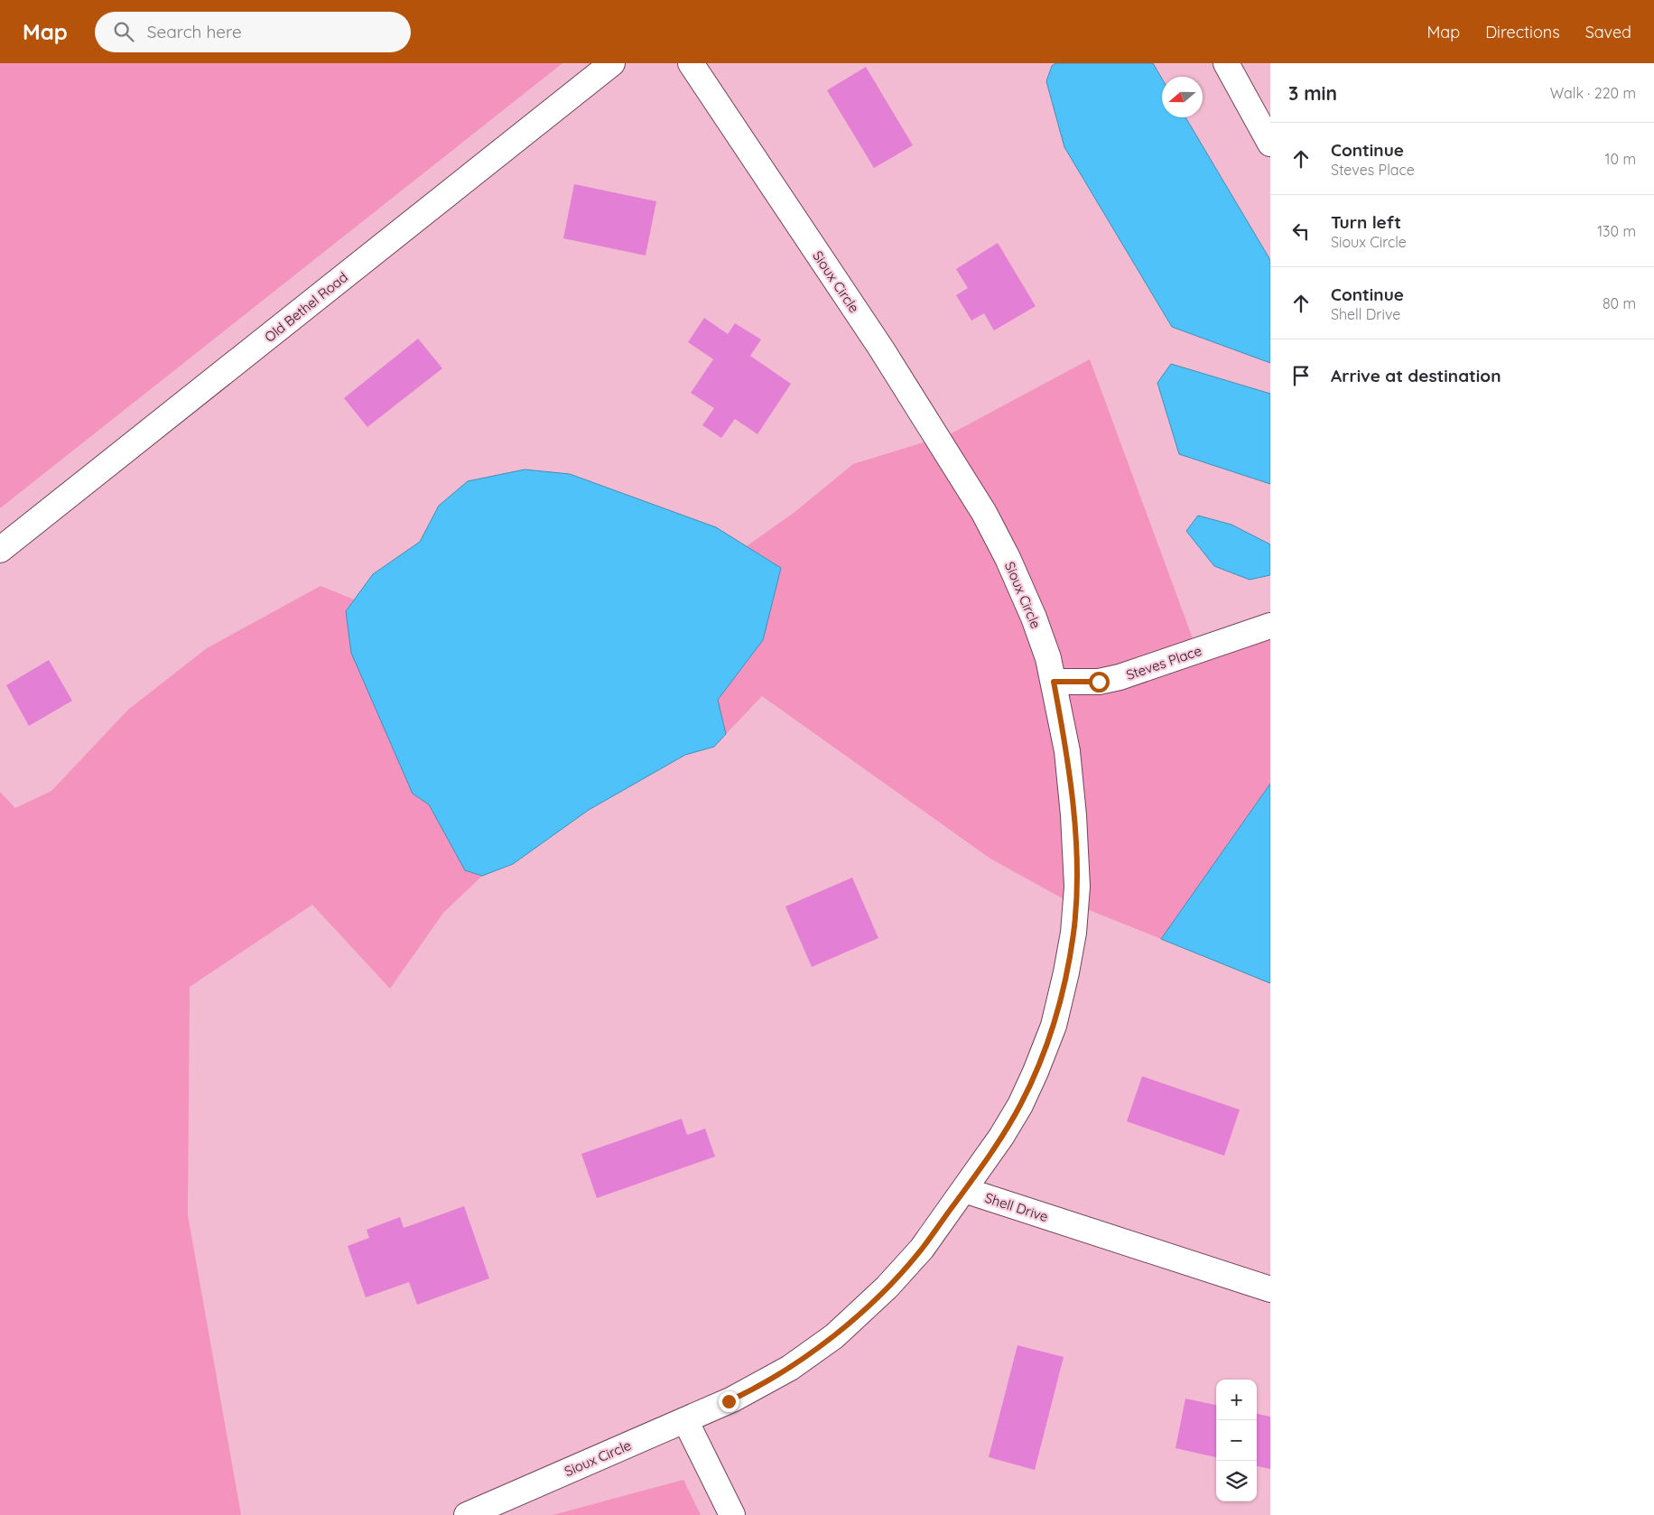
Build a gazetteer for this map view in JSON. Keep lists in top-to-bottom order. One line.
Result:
{"streets":{"street":["Sioux Circle","Old Bethel Road","Steves Place","Shell Drive"]},"crossings":[["Sioux Circle","Steves Place"],["Sioux Circle","Shell Drive"]],"north":"left","page":{"header":"Map","search":"Search here","nav":["Map","Directions","Saved"],"heading":["3 min","Walk · 220 m"],"list":[["Continue","Steves Place","10 m"],["Turn left","Sioux Circle","130 m"],["Continue","Shell Drive","80 m"],"Arrive at destination"],"map_buttons":["+","−"]}}
